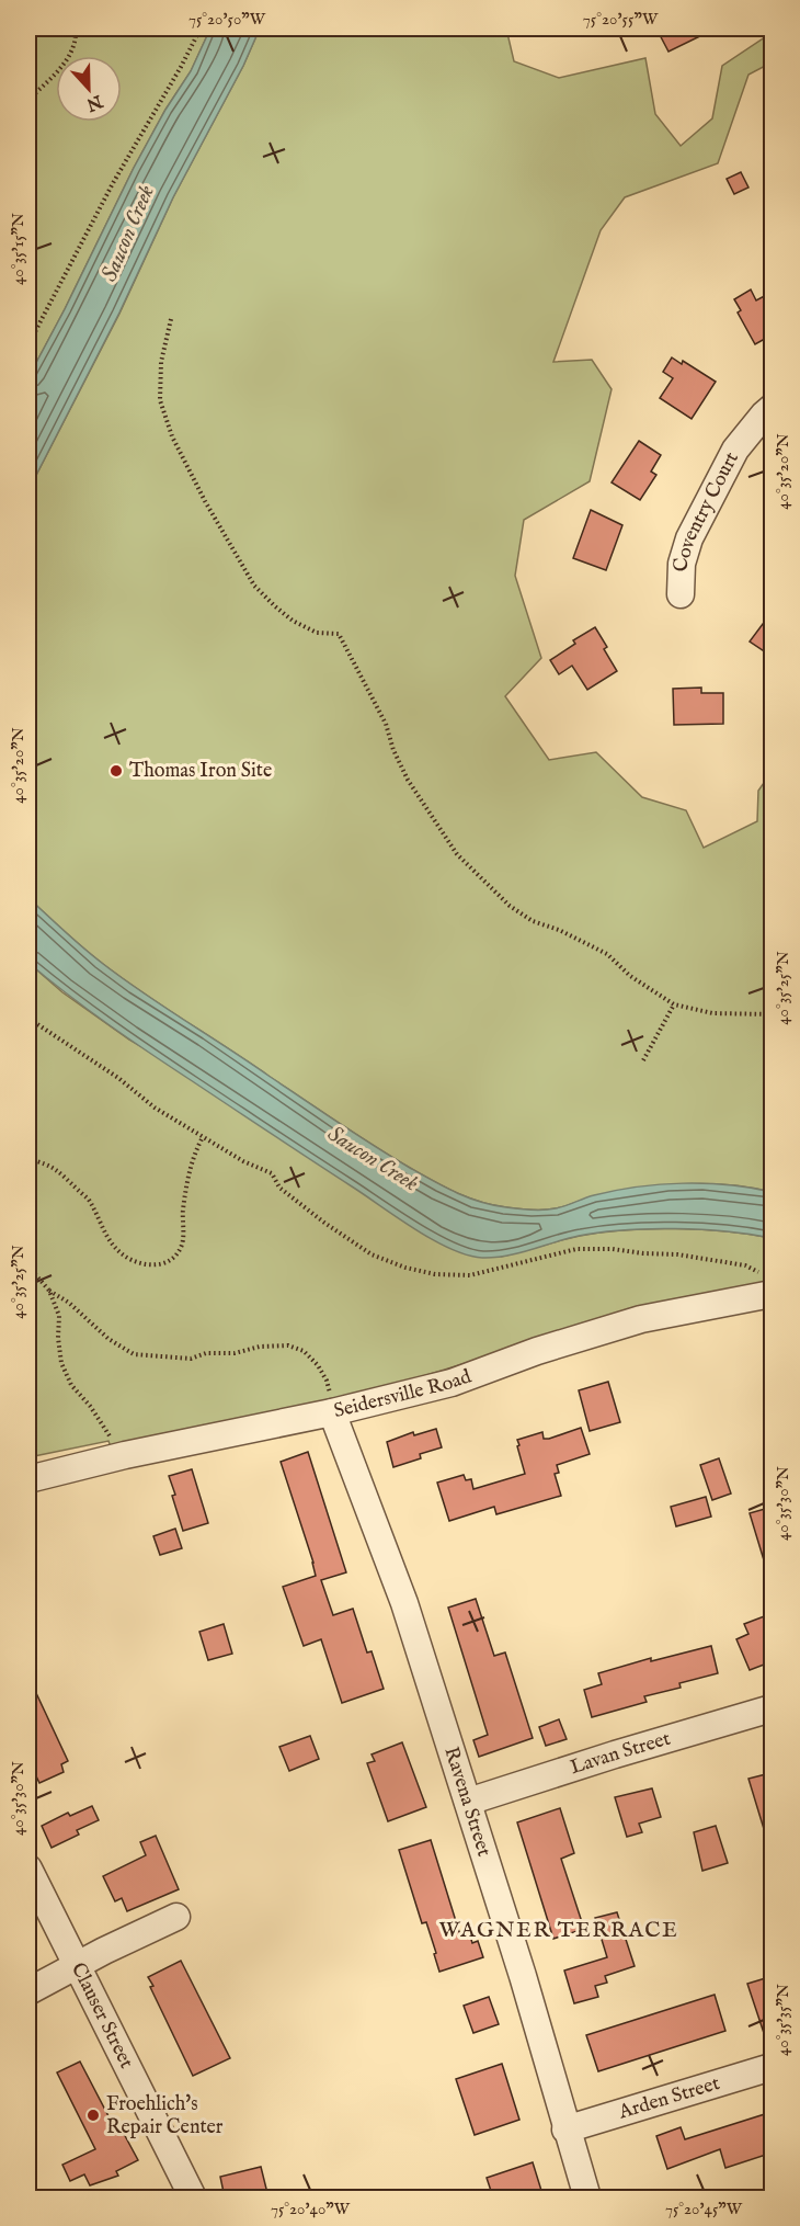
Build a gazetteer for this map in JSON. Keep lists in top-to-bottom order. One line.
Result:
{"streets":{"street":["Coventry Court","Seidersville Road","Lavan Street","Ravena Street","Clauser Street","Arden Street"]},"crossings":[["Seidersville Road","Ravena Street"],["Lavan Street","Ravena Street"],["Ravena Street","Arden Street"]],"districts":["WAGNER TERRACE"],"water":["Saucon Creek"],"places":["Thomas Iron Site","Froehlich's Repair Center"],"north":"bottom","coordinates":["75°20'50\"W","75°20'55\"W","40°35'15\"N","40°35'20\"N","40°35'25\"N","40°35'30\"N","40°35'35\"N","75°20'40\"W","75°20'45\"W"]}
